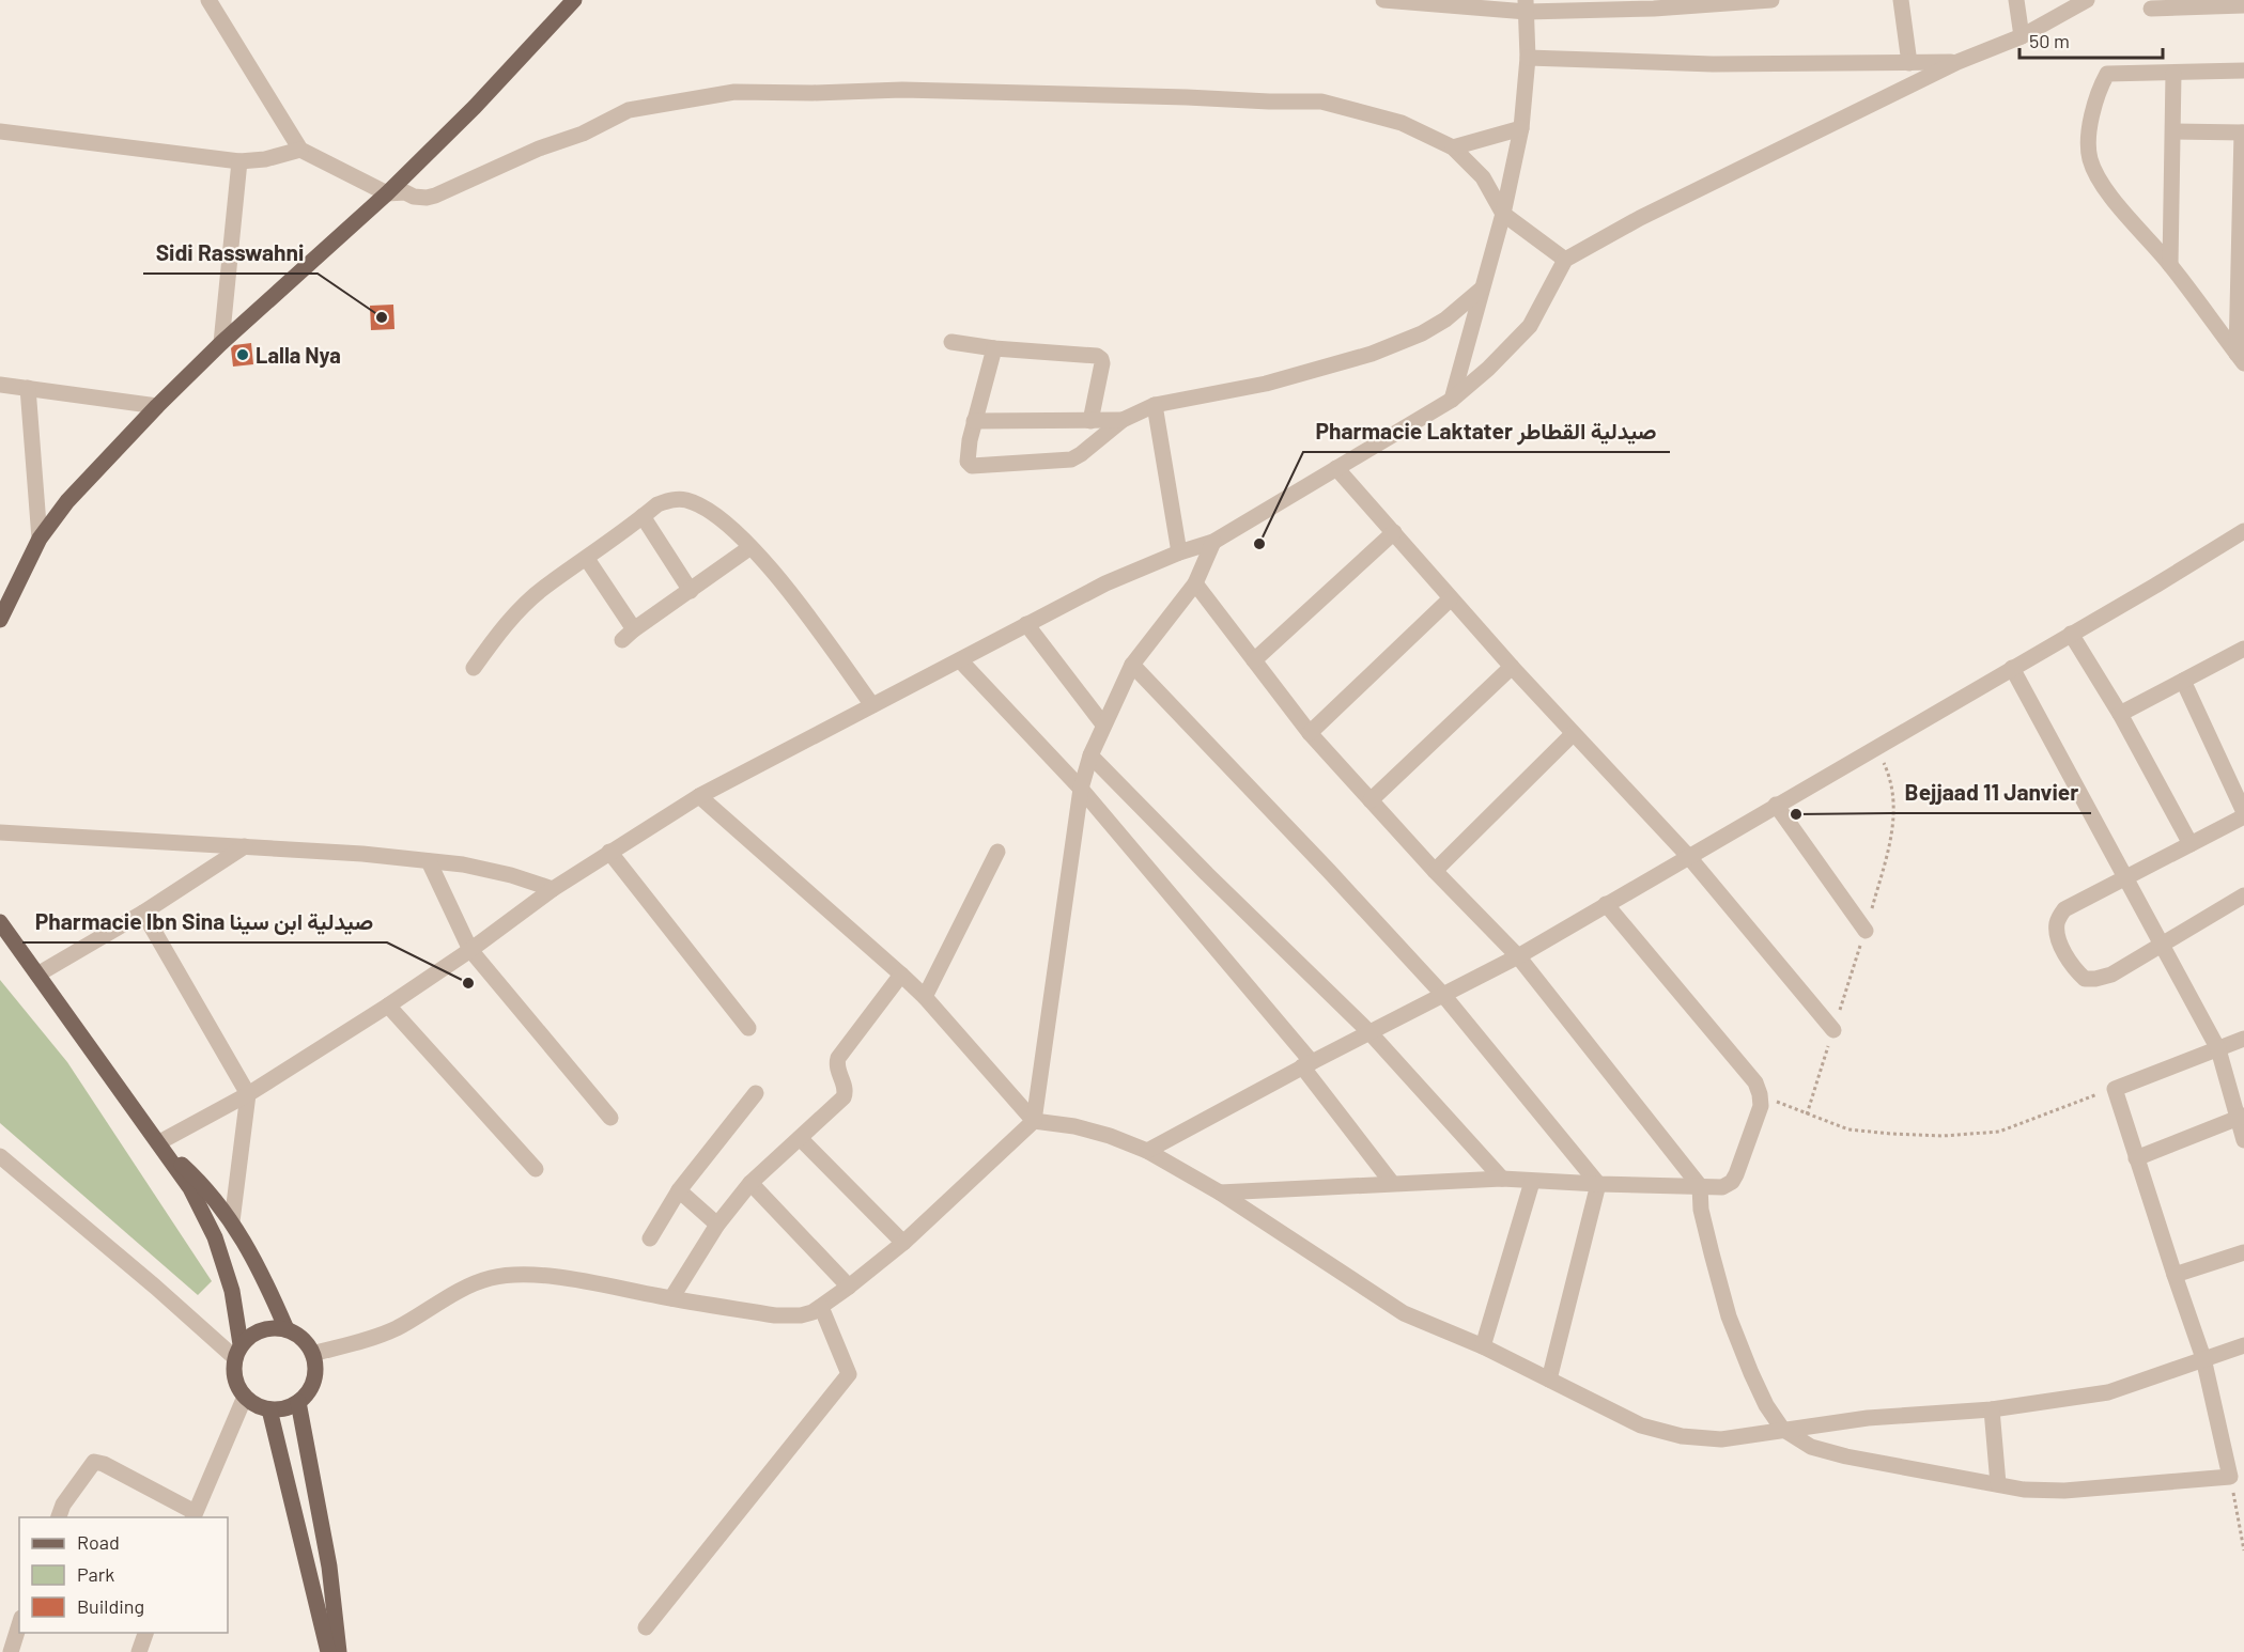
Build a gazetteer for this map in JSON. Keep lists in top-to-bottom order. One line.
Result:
{"places":["Sidi Rasswahni","Lalla Nya","Pharmacie Laktater صيدلية القطاطر","Bejjaad 11 Janvier","Pharmacie Ibn Sina صيدلية ابن سينا"],"legend":["Road","Park","Building"],"scale_bar":"50 m"}
